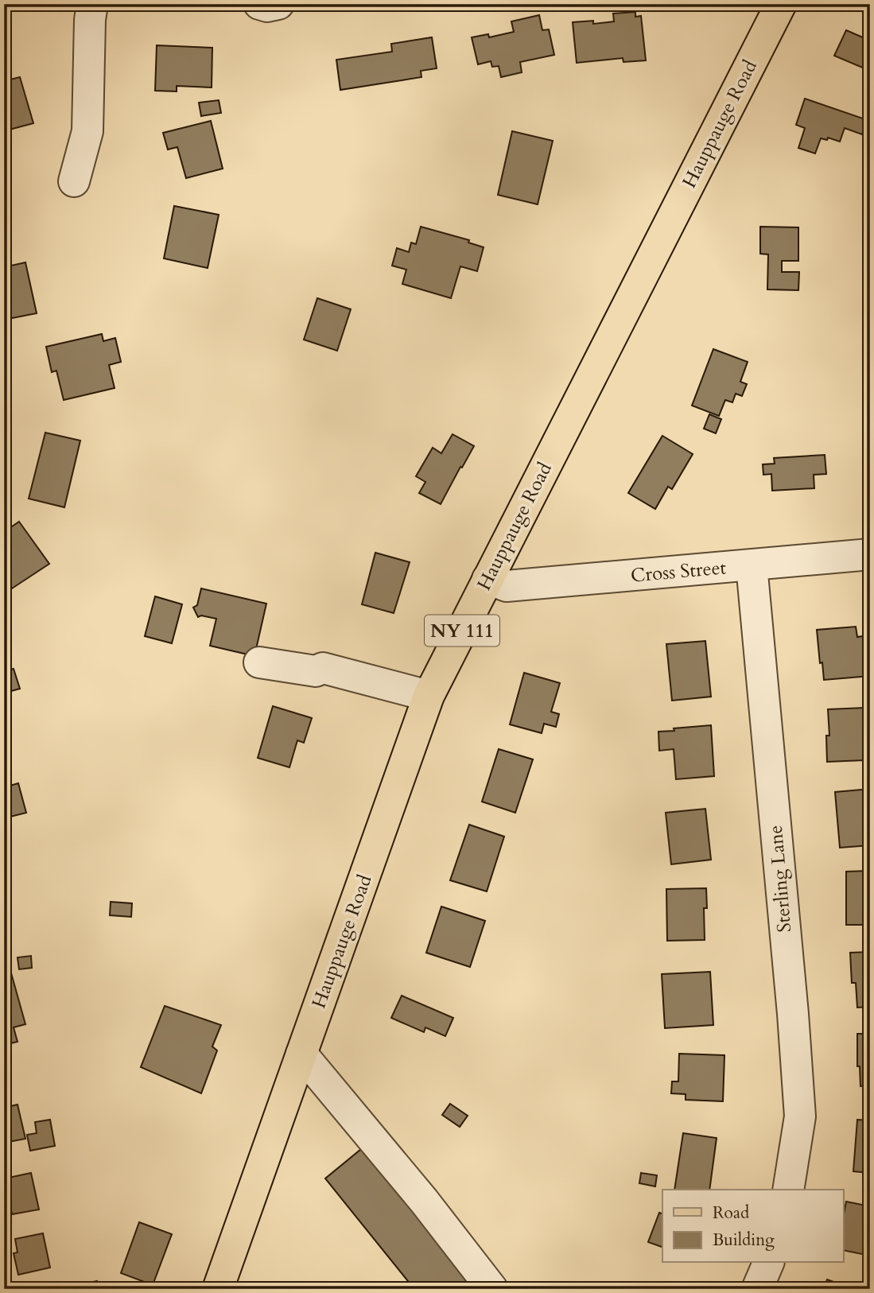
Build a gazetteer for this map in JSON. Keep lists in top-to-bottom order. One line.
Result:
{"streets":{"main road":["Hauppauge Road","NY 111"],"street":["Cross Street","Sterling Lane"]},"crossings":[["Hauppauge Road","Cross Street"],["Cross Street","Sterling Lane"]],"legend":["Road","Building"]}
